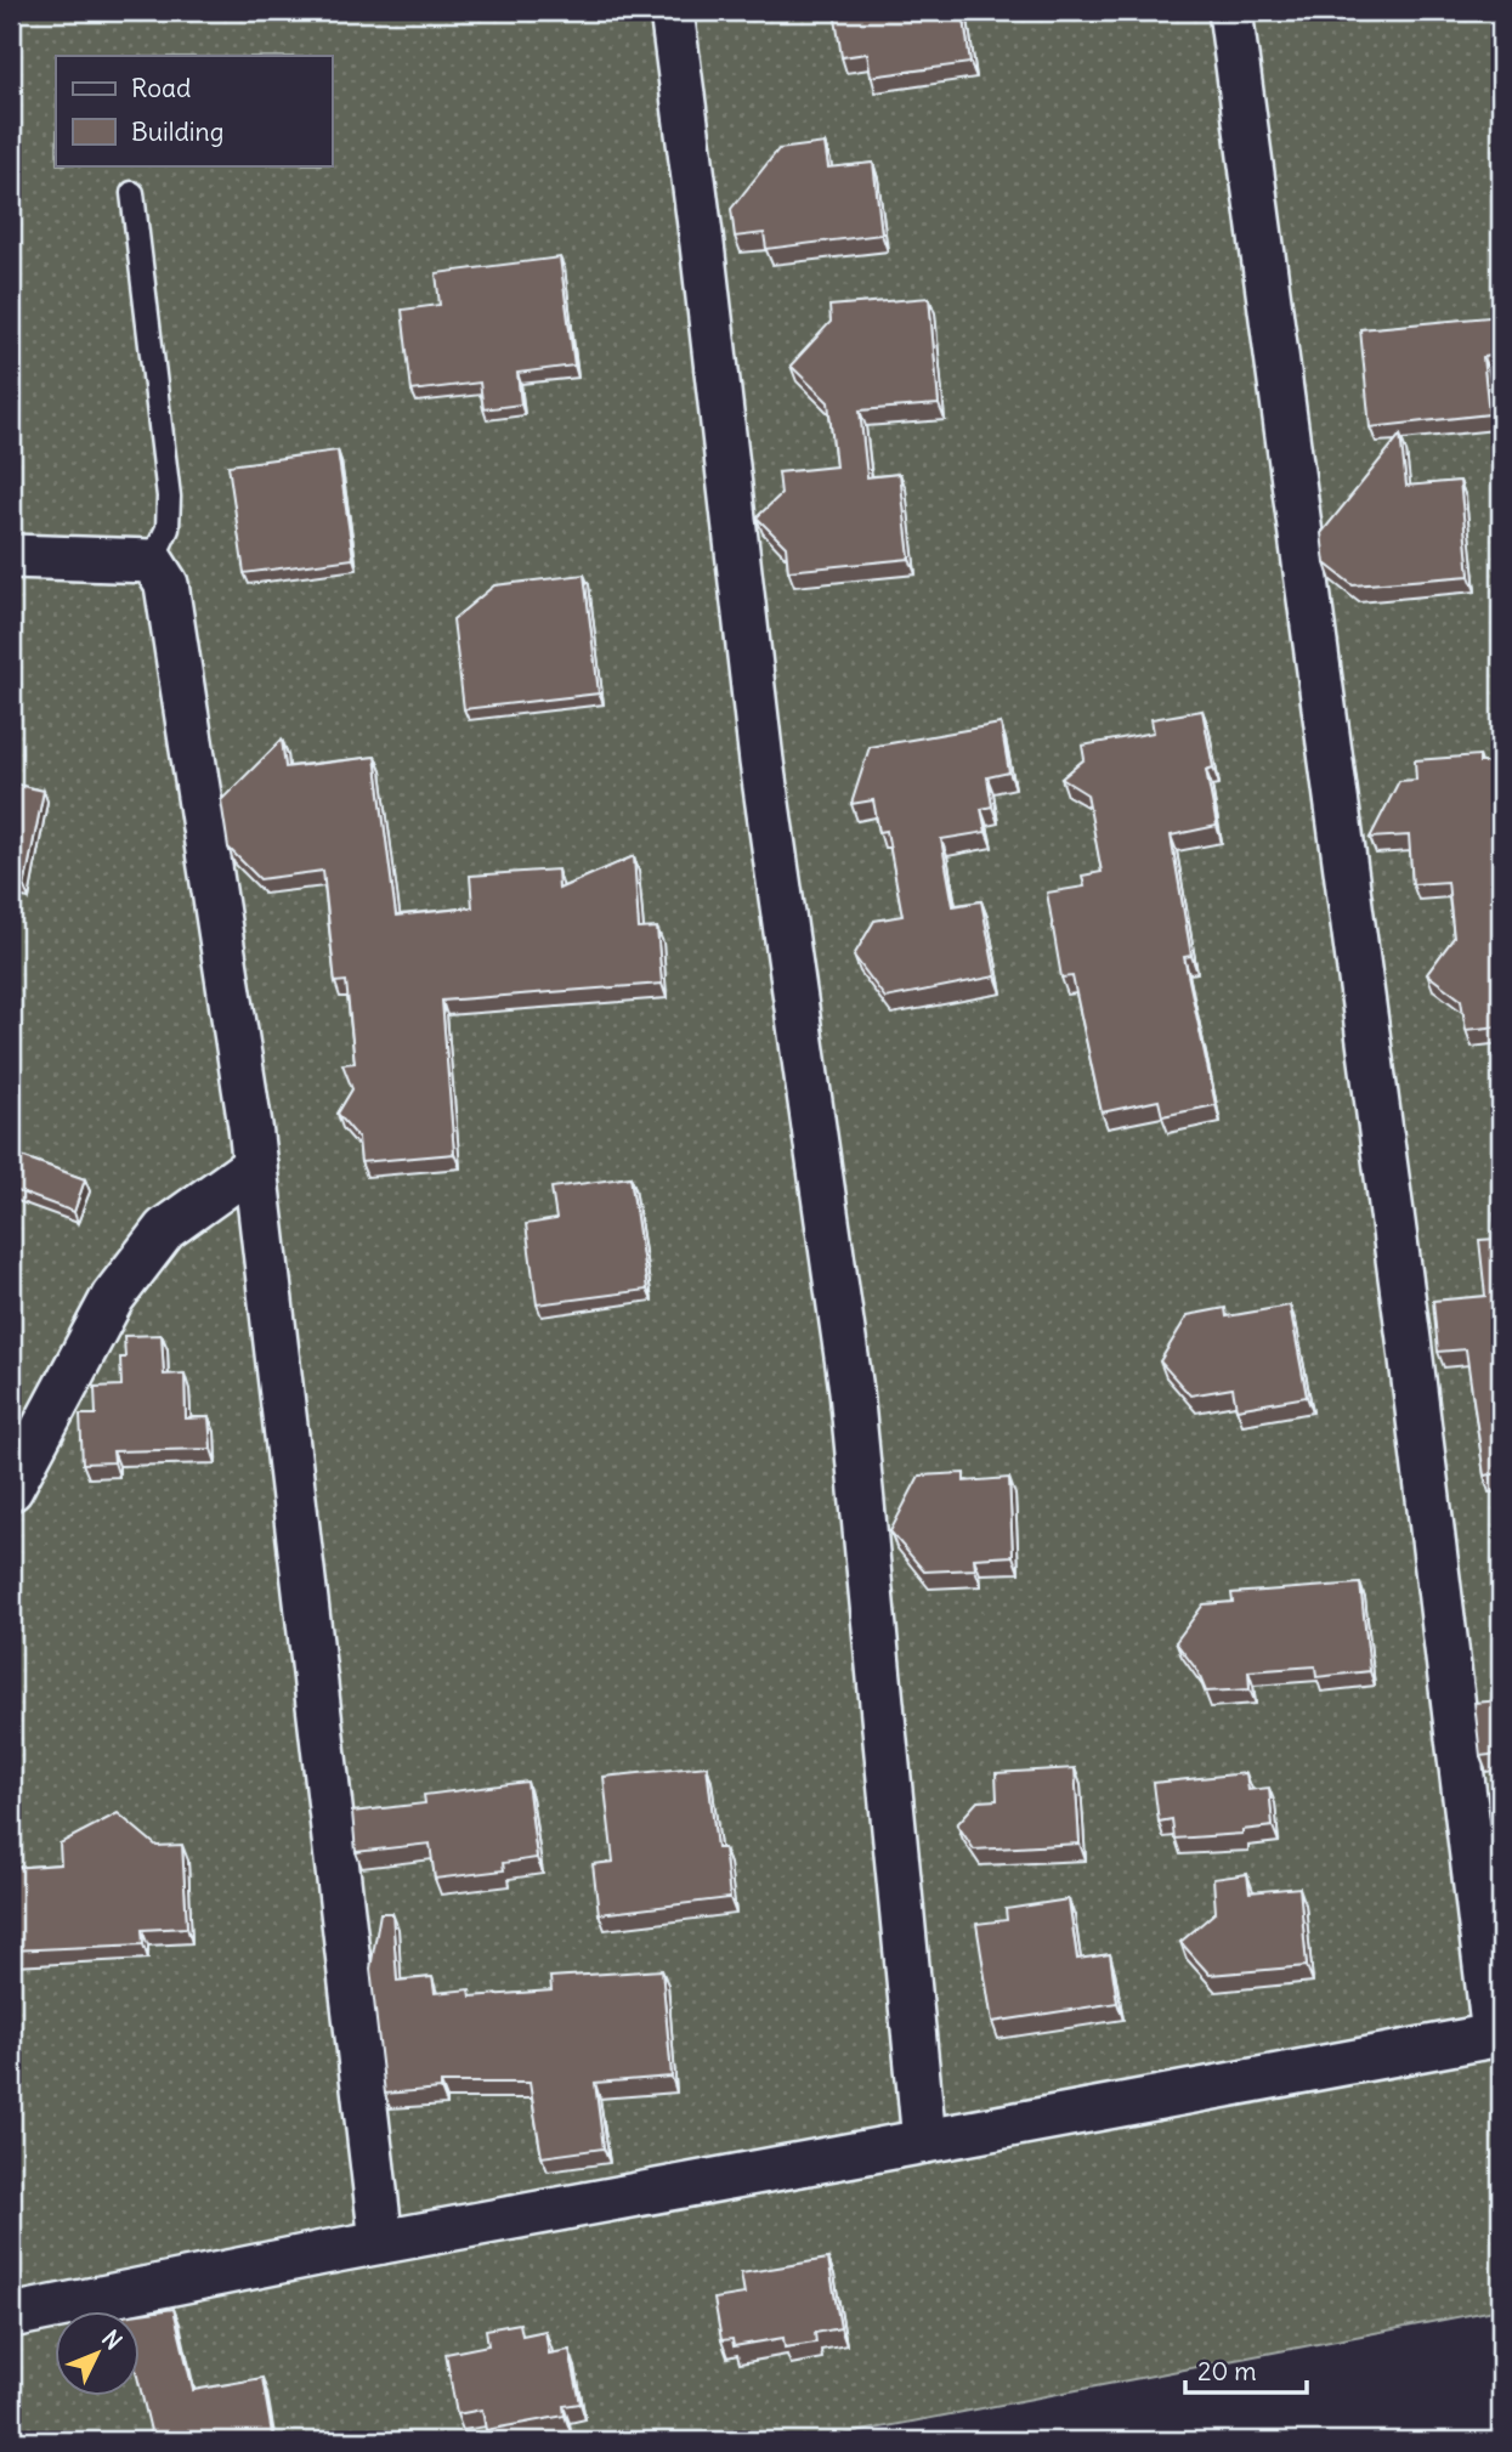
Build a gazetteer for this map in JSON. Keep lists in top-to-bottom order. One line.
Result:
{"legend":["Road","Building"],"scale_bar":"20 m","north":"top right"}
